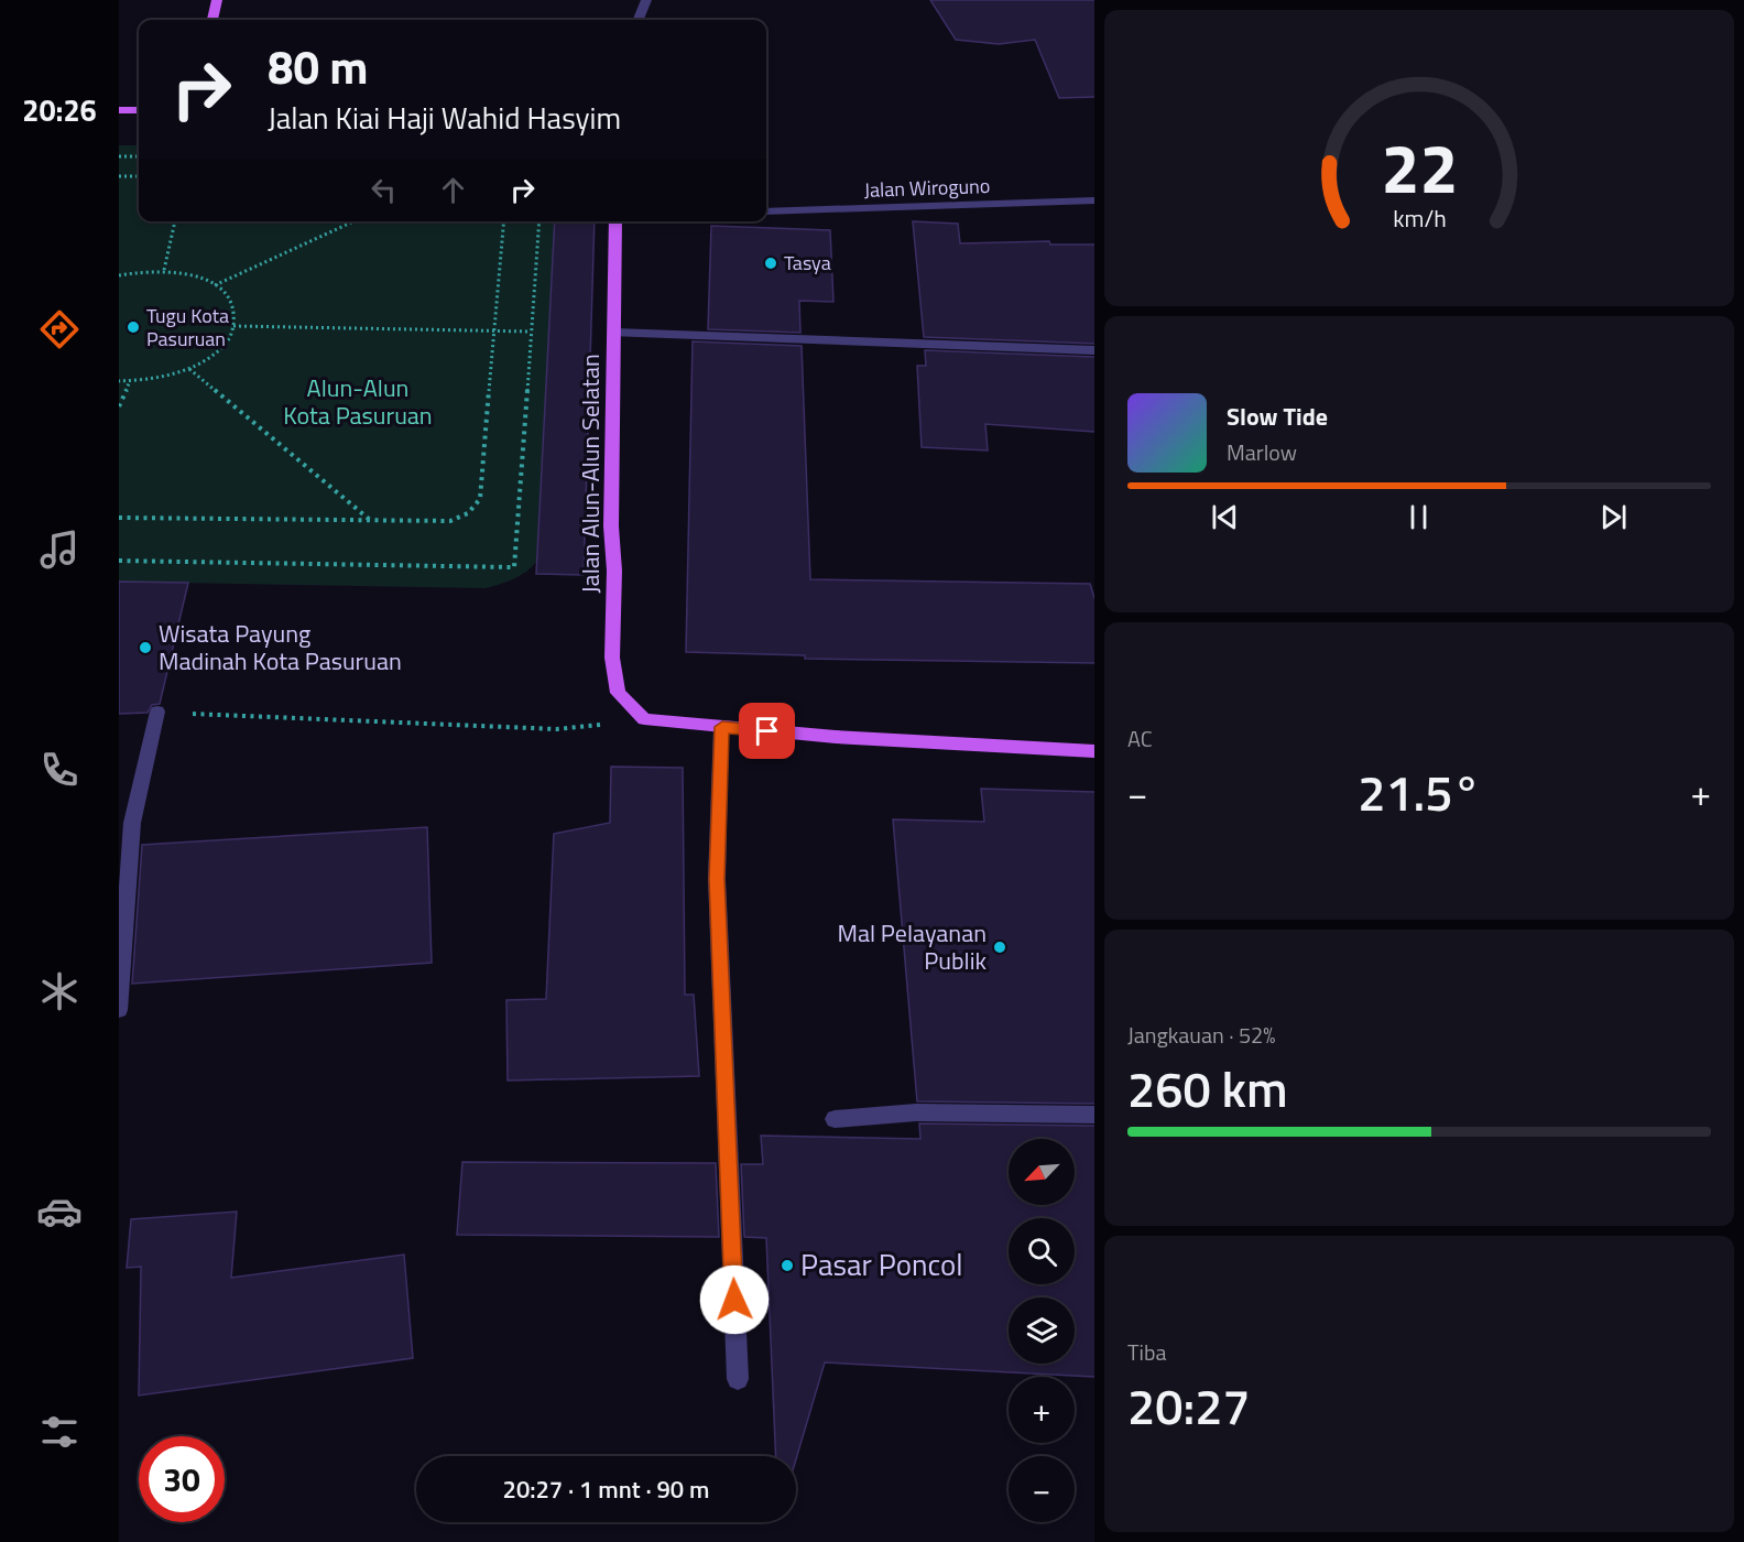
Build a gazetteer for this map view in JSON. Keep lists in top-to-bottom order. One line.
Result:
{"streets":{"main road":["Jalan Alun-Alun Selatan"],"street":["Jalan Wiroguno"]},"parks":["Alun-Alun Kota Pasuruan"],"places":["Tasya","Tugu Kota Pasuruan","Wisata Payung Madinah Kota Pasuruan","Mal Pelayanan Publik","Pasar Poncol"],"north":"bottom left","page":{"tabs":"20:26","turn":["80 m","Jalan Kiai Haji Wahid Hasyim"],"song":["Slow Tide","Marlow"],"tile":["AC",["Jangkauan · 52%","260 km"],["Tiba","20:27"]],"heat":["−","21.5°","+"],"map_buttons":["+","−"],"limit":"30","trip":"20:27 · 1 mnt · 90 m","gauge":["22","km/h"]}}
